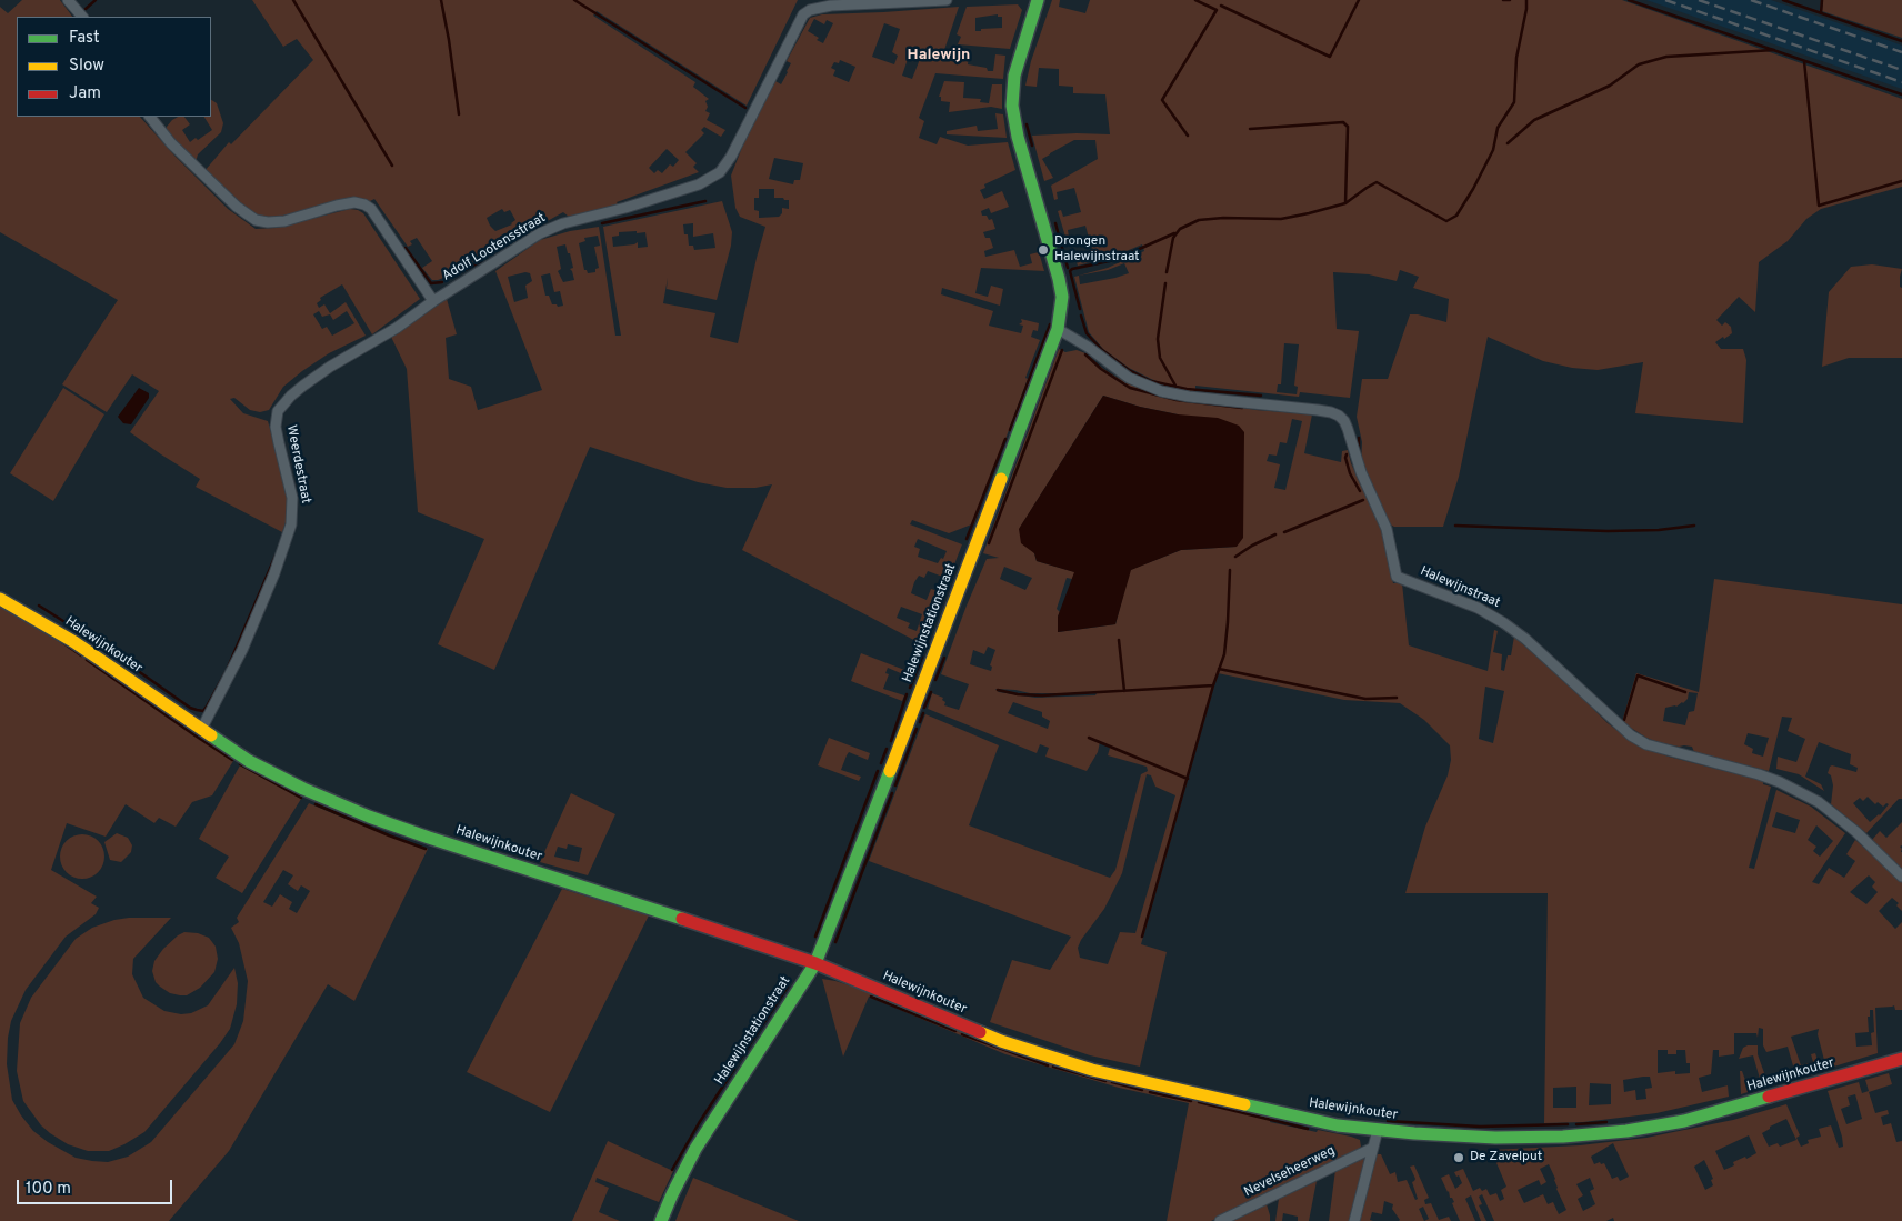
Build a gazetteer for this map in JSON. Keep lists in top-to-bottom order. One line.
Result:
{"streets":{"street":["Adolf Lootensstraat","Weerdestraat","Halewijnstraat","Halewijnstationstraat","Halewijnkouter","Nevelseheerweg"]},"crossings":[["Adolf Lootensstraat","Weerdestraat"],["Weerdestraat","Halewijnkouter"],["Halewijnstraat","Halewijnstationstraat"],["Halewijnstationstraat","Halewijnkouter"]],"districts":["Halewijn"],"places":["Drongen Halewijnstraat","De Zavelput"],"legend":["Fast","Slow","Jam"],"scale_bar":"100 m"}
